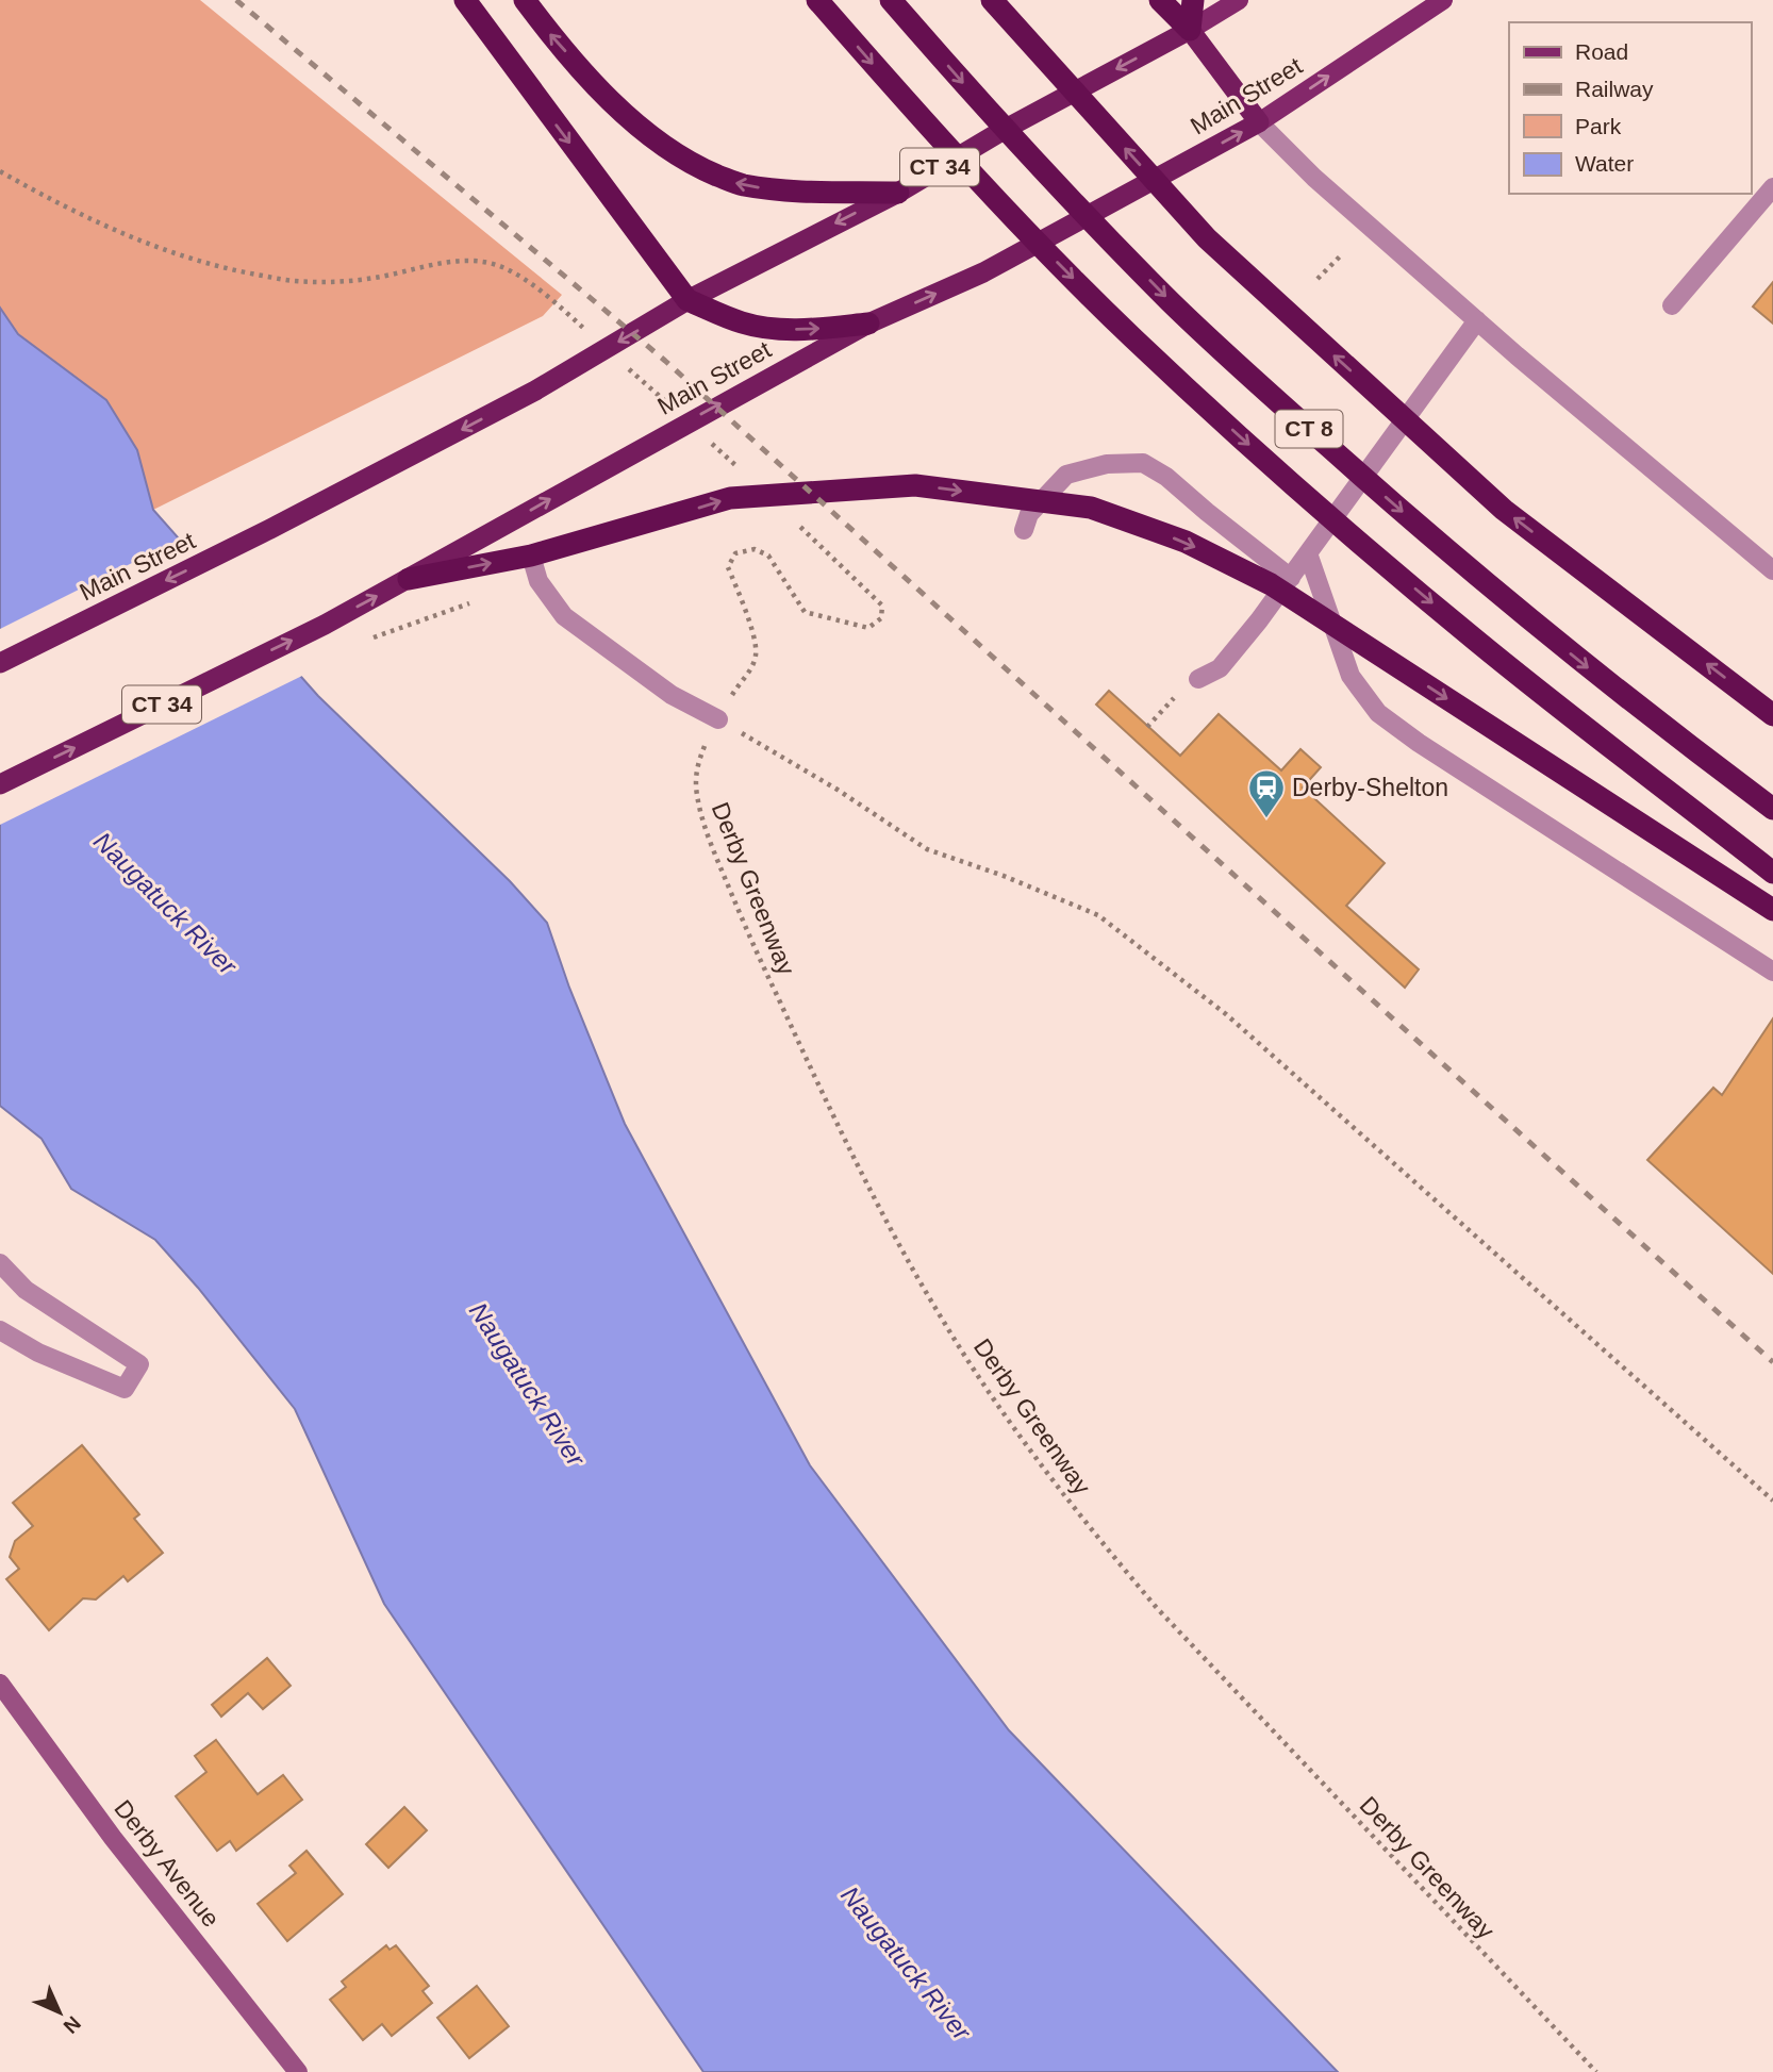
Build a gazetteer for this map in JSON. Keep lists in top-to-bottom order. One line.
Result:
{"streets":{"highway":["Main Street","CT 34","CT 8"],"main road":["Derby Avenue"],"path":["Derby Greenway"]},"water":["Naugatuck River"],"places":{"station":["Derby-Shelton"]},"legend":["Road","Railway","Park","Water"],"north":"bottom right"}
